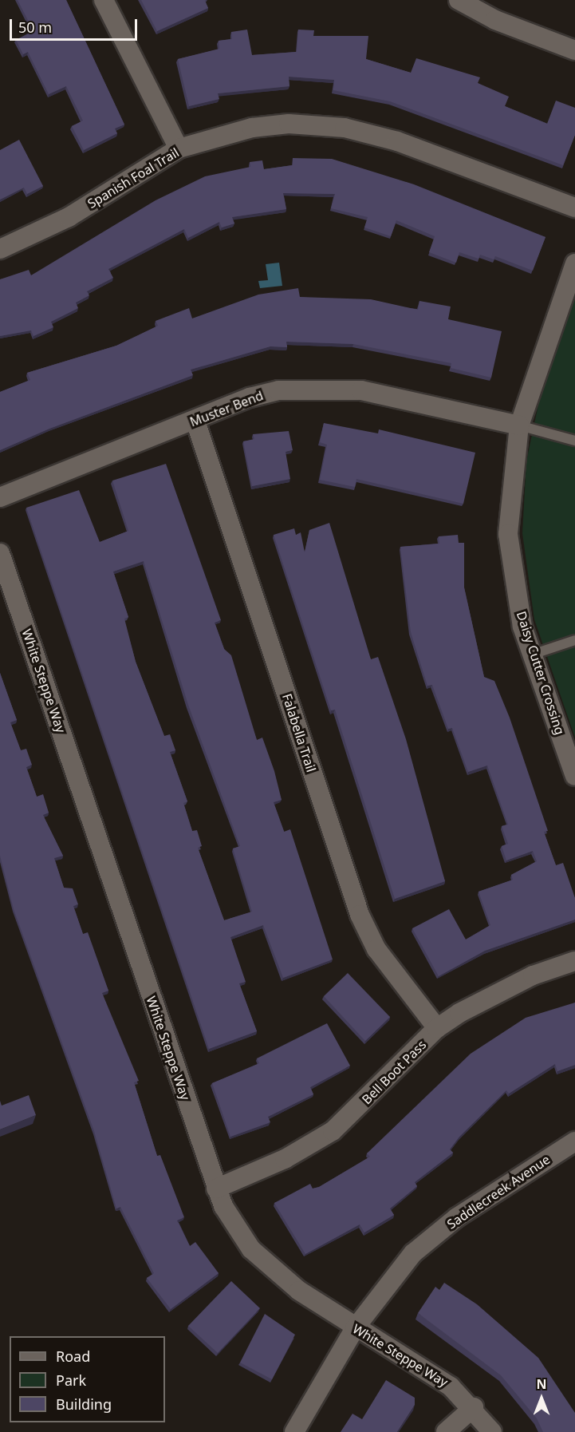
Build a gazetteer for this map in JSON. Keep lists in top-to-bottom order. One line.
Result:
{"streets":{"street":["Spanish Foal Trail","Muster Bend","Daisy Cutter Crossing","White Steppe Way","Falabella Trail","Bell Boot Pass","Saddlecreek Avenue"]},"crossings":[["Muster Bend","Daisy Cutter Crossing"],["Muster Bend","Falabella Trail"],["White Steppe Way","Bell Boot Pass"],["White Steppe Way","Saddlecreek Avenue"],["Falabella Trail","Bell Boot Pass"]],"legend":["Road","Park","Building"],"scale_bar":"50 m","north":"top"}
